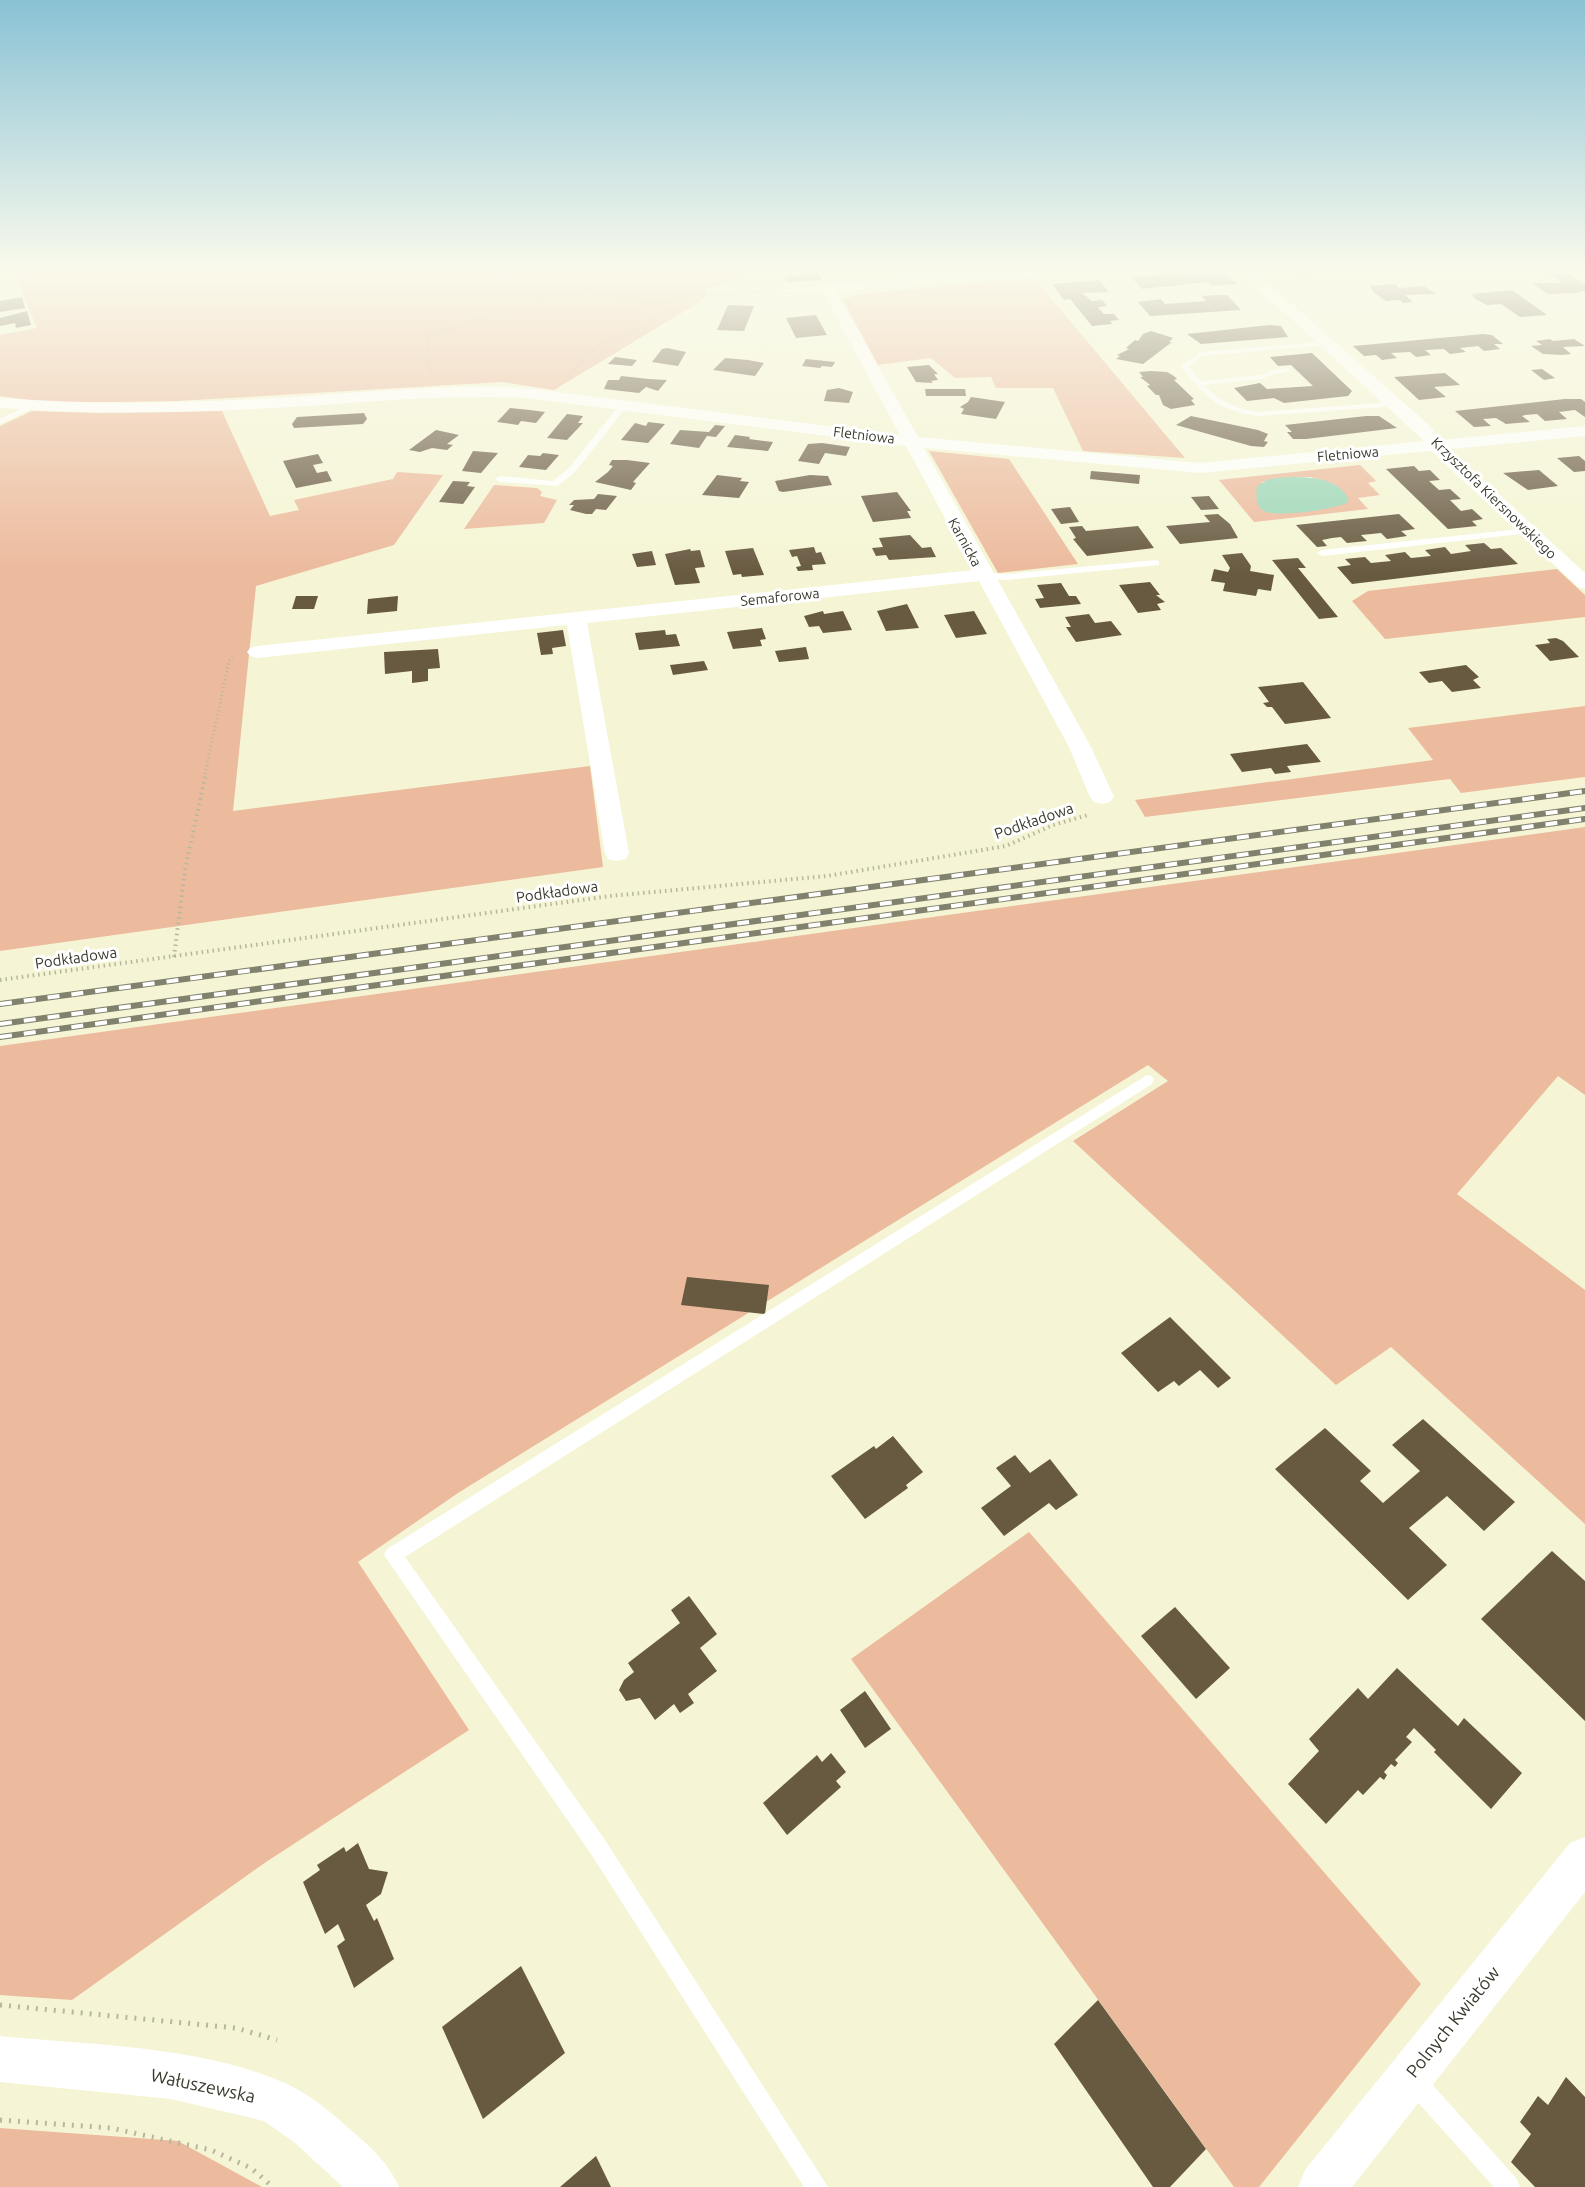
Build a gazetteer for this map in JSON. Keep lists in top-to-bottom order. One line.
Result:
{"streets":{"street":["Fletniowa","Krzysztofa Kiersnowskiego","Karnicka","Semaforowa","Polnych Kwiatów","Wałuszewska"],"path":["Podkładowa"]},"crossings":[["Fletniowa","Krzysztofa Kiersnowskiego"],["Fletniowa","Karnicka"],["Karnicka","Semaforowa"],["Karnicka","Podkładowa"]]}
